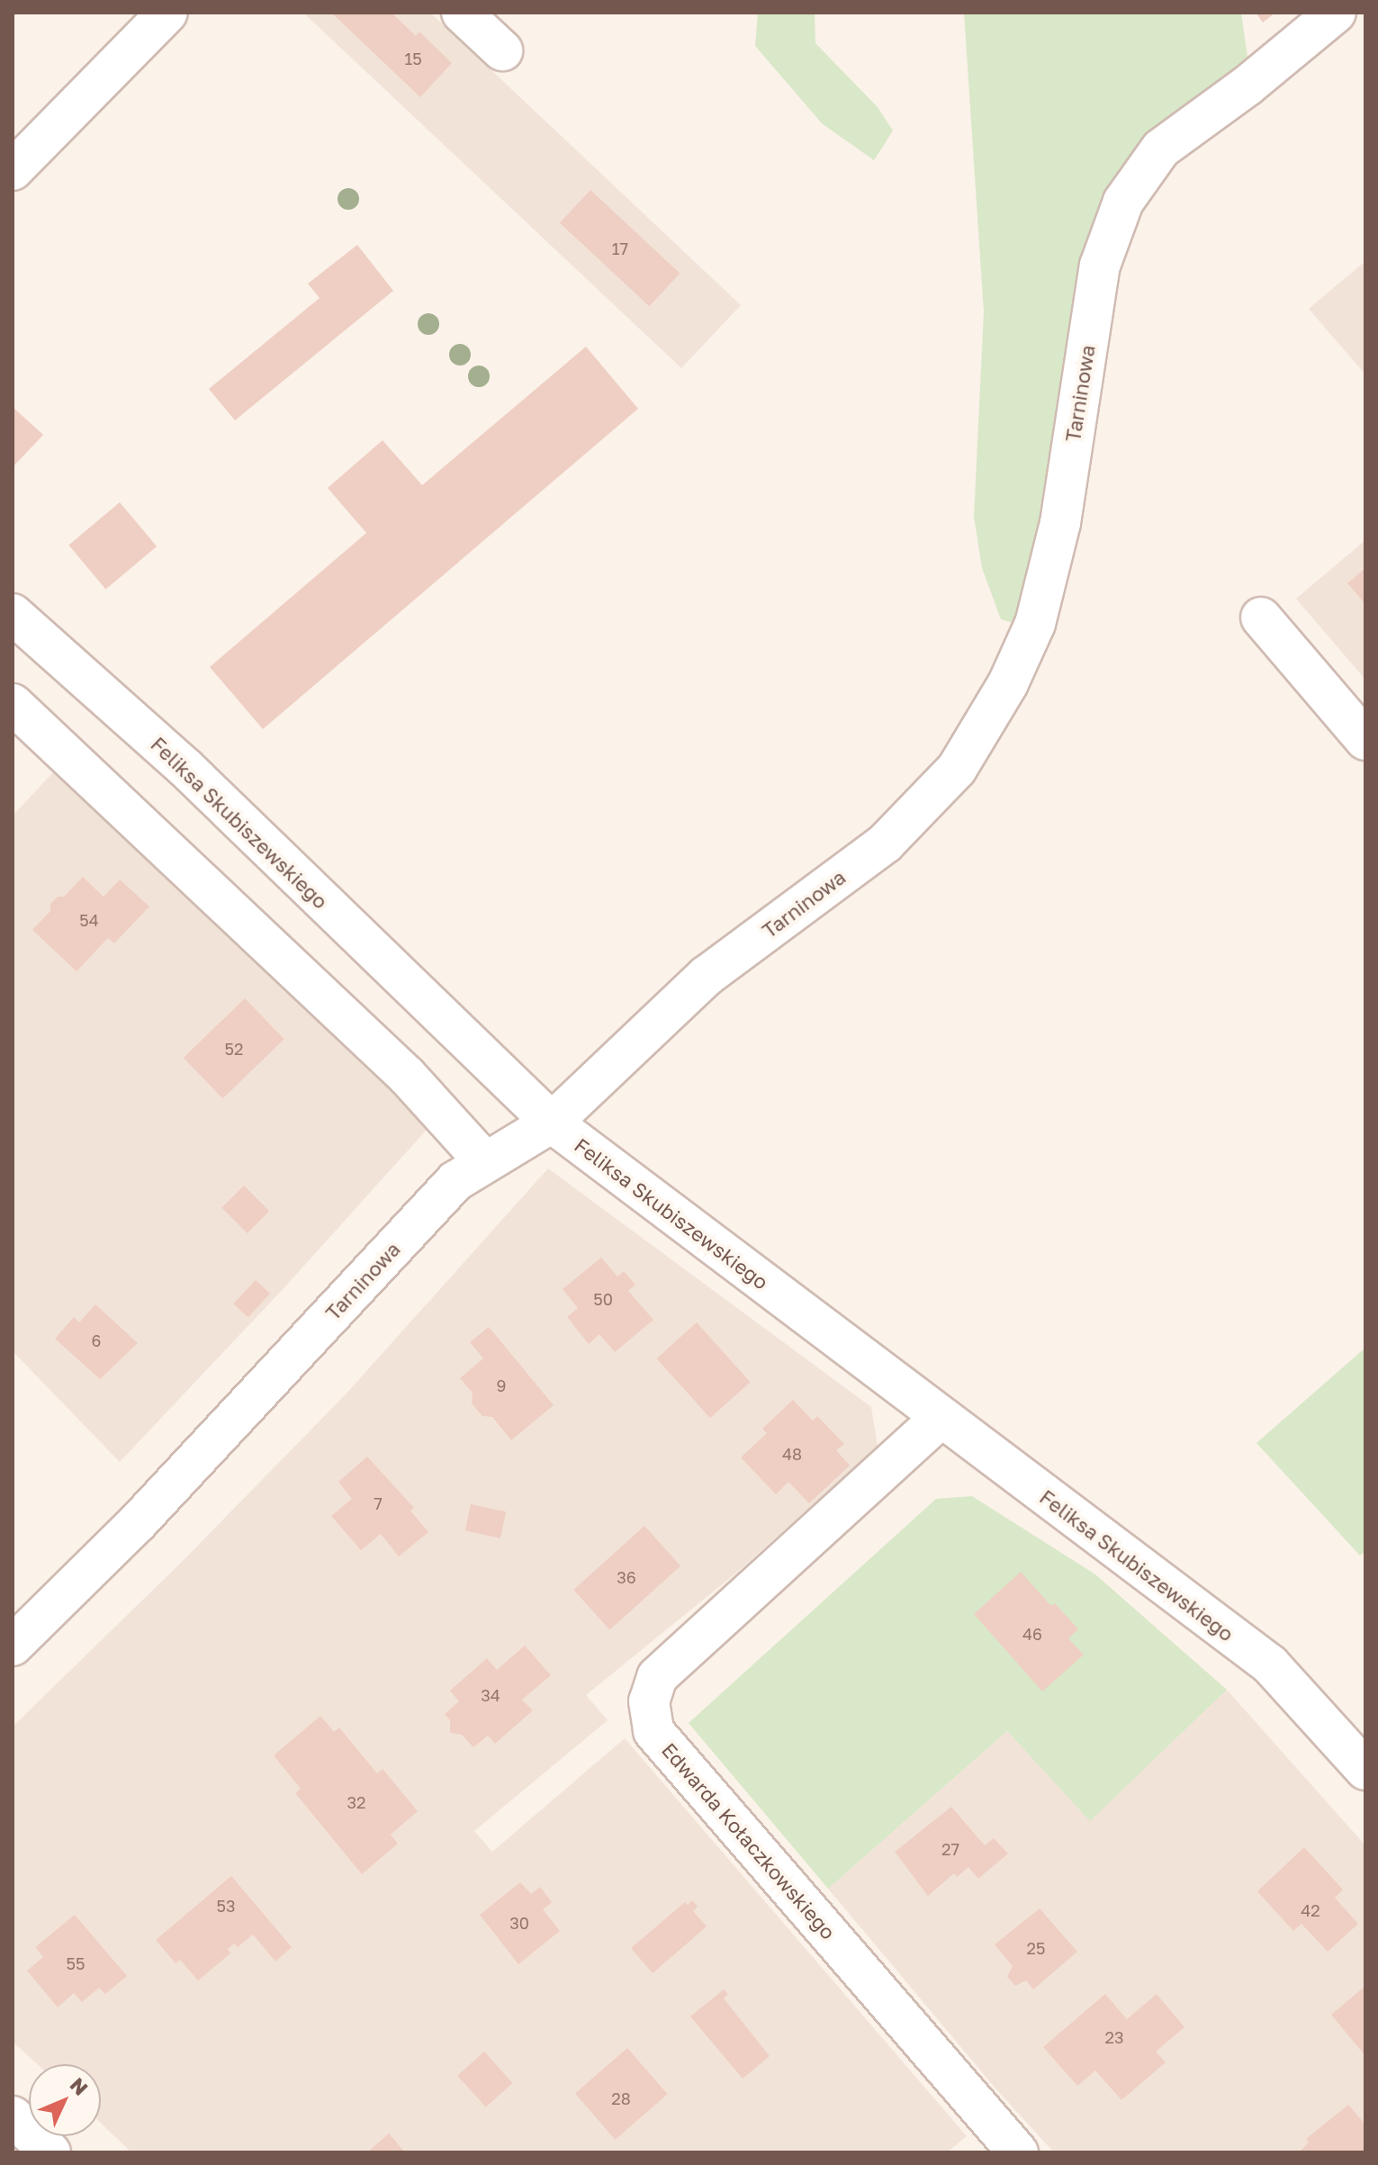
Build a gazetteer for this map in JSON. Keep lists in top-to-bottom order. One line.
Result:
{"streets":{"street":["Tarninowa","Feliksa Skubiszewskiego","Edwarda Kołaczkowskiego"]},"crossings":[["Tarninowa","Feliksa Skubiszewskiego"],["Feliksa Skubiszewskiego","Edwarda Kołaczkowskiego"]],"house_numbers":["15","17","54","52","50","6","9","48","7","36","46","34","32","27","53","42","30","25","55","23","28"],"north":"top right"}
